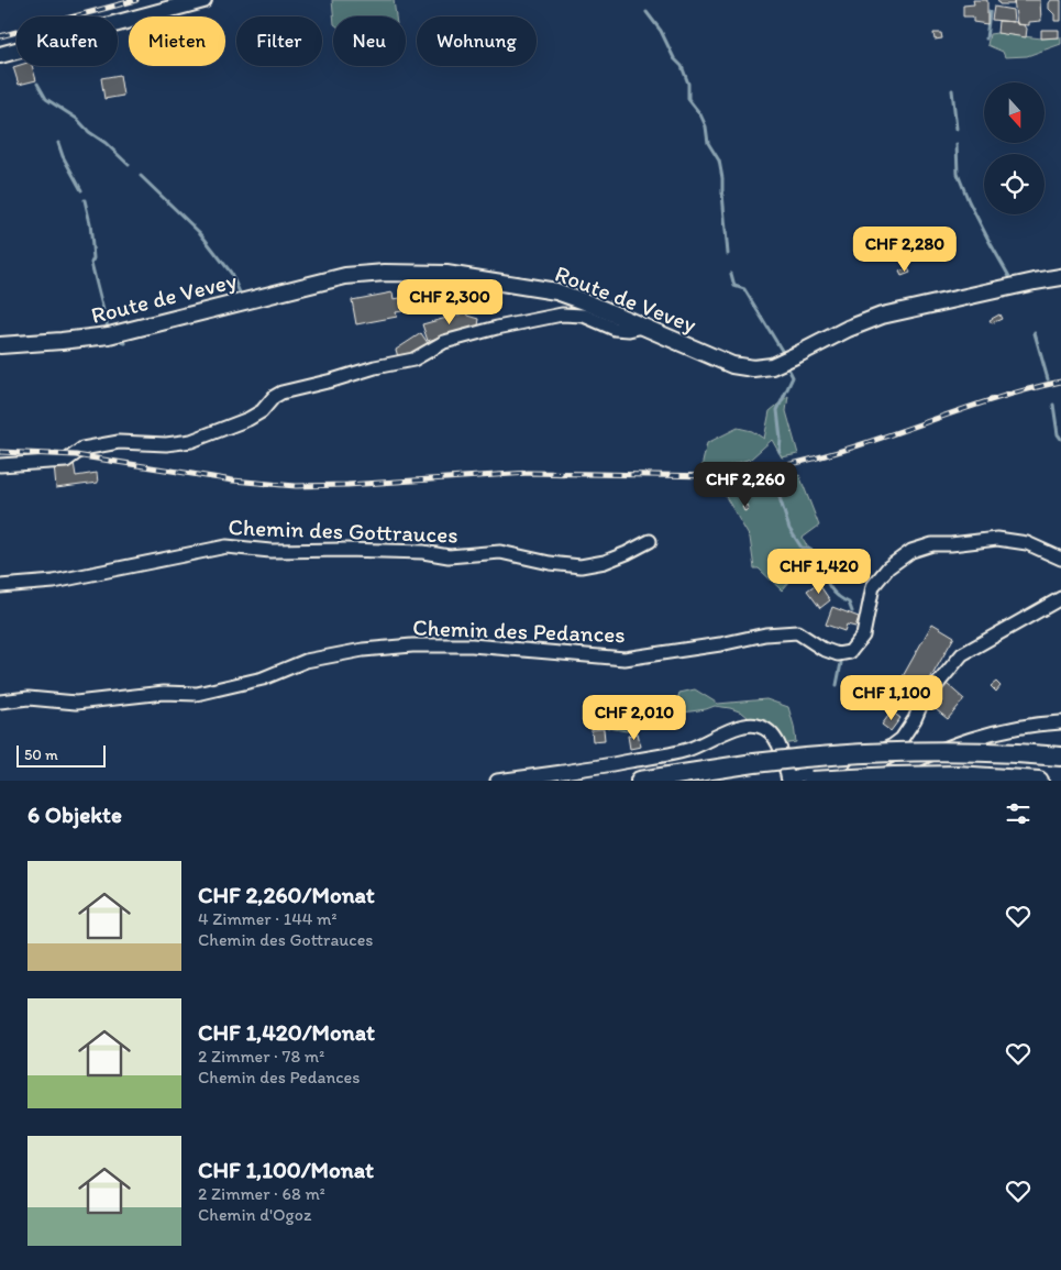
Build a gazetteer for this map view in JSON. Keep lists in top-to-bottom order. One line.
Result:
{"streets":{"main road":["Route de Vevey"],"street":["Chemin des Gottrauces","Chemin des Pedances"]},"scale_bar":"50 m","north":"bottom","page":{"chip":["Kaufen","Mieten","Filter","Neu","Wohnung"],"price":["CHF 2,280","CHF 2,300","CHF 2,260","CHF 1,420","CHF 1,100","CHF 2,010"],"scale":"50 m","heading":"6 Objekte","list":[{"name":"CHF 2,260/Monat","note":"4 Zimmer · 144 m² · Chemin des Gottrauces"},{"name":"CHF 1,420/Monat","note":"2 Zimmer · 78 m² · Chemin des Pedances"},{"name":"CHF 1,100/Monat","note":"2 Zimmer · 68 m² · Chemin d'Ogoz"}]}}
